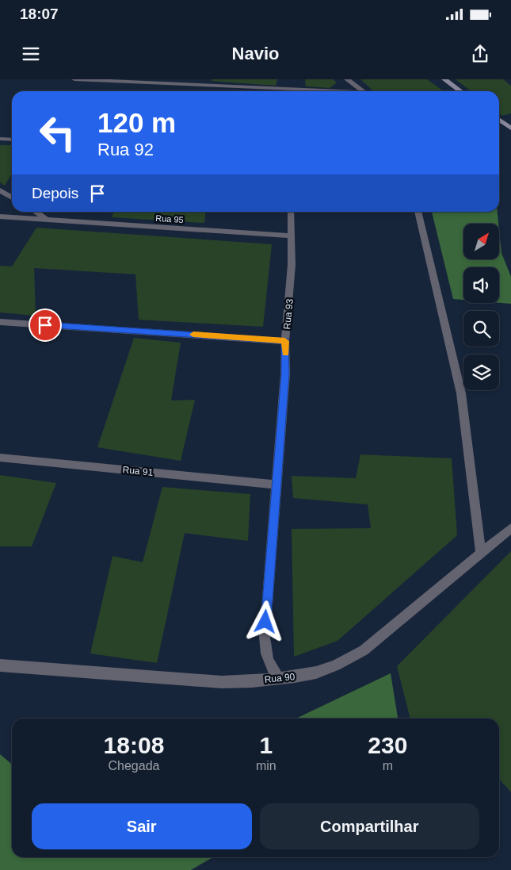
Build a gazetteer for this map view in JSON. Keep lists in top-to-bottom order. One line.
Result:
{"streets":{"street":["Rua 95","Rua 93","Rua 91","Rua 90"]},"crossings":[["Rua 95","Rua 93"],["Rua 93","Rua 91"],["Rua 93","Rua 90"]],"north":"top right","page":{"status":"18:07","header":"Navio","turn":["120 m","Rua 92"],"then":"Depois","eta":["18:08","Chegada","1","min","230","m"],"buttons":["Sair","Compartilhar"]}}
